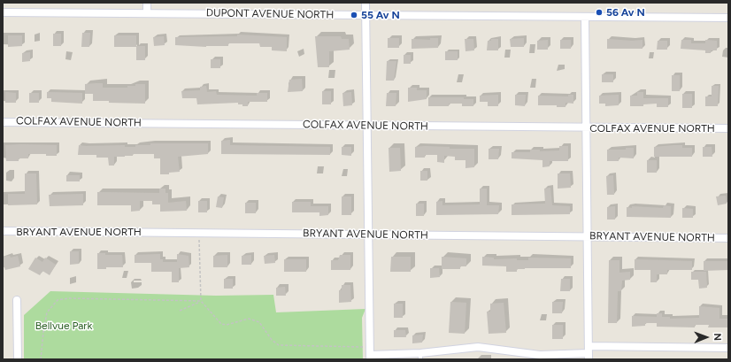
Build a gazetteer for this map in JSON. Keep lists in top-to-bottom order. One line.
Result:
{"streets":{"street":["DUPONT AVENUE NORTH","COLFAX AVENUE NORTH","BRYANT AVENUE NORTH"]},"parks":["Bellvue Park"],"places":["56 Av N","55 Av N"],"north":"right"}
